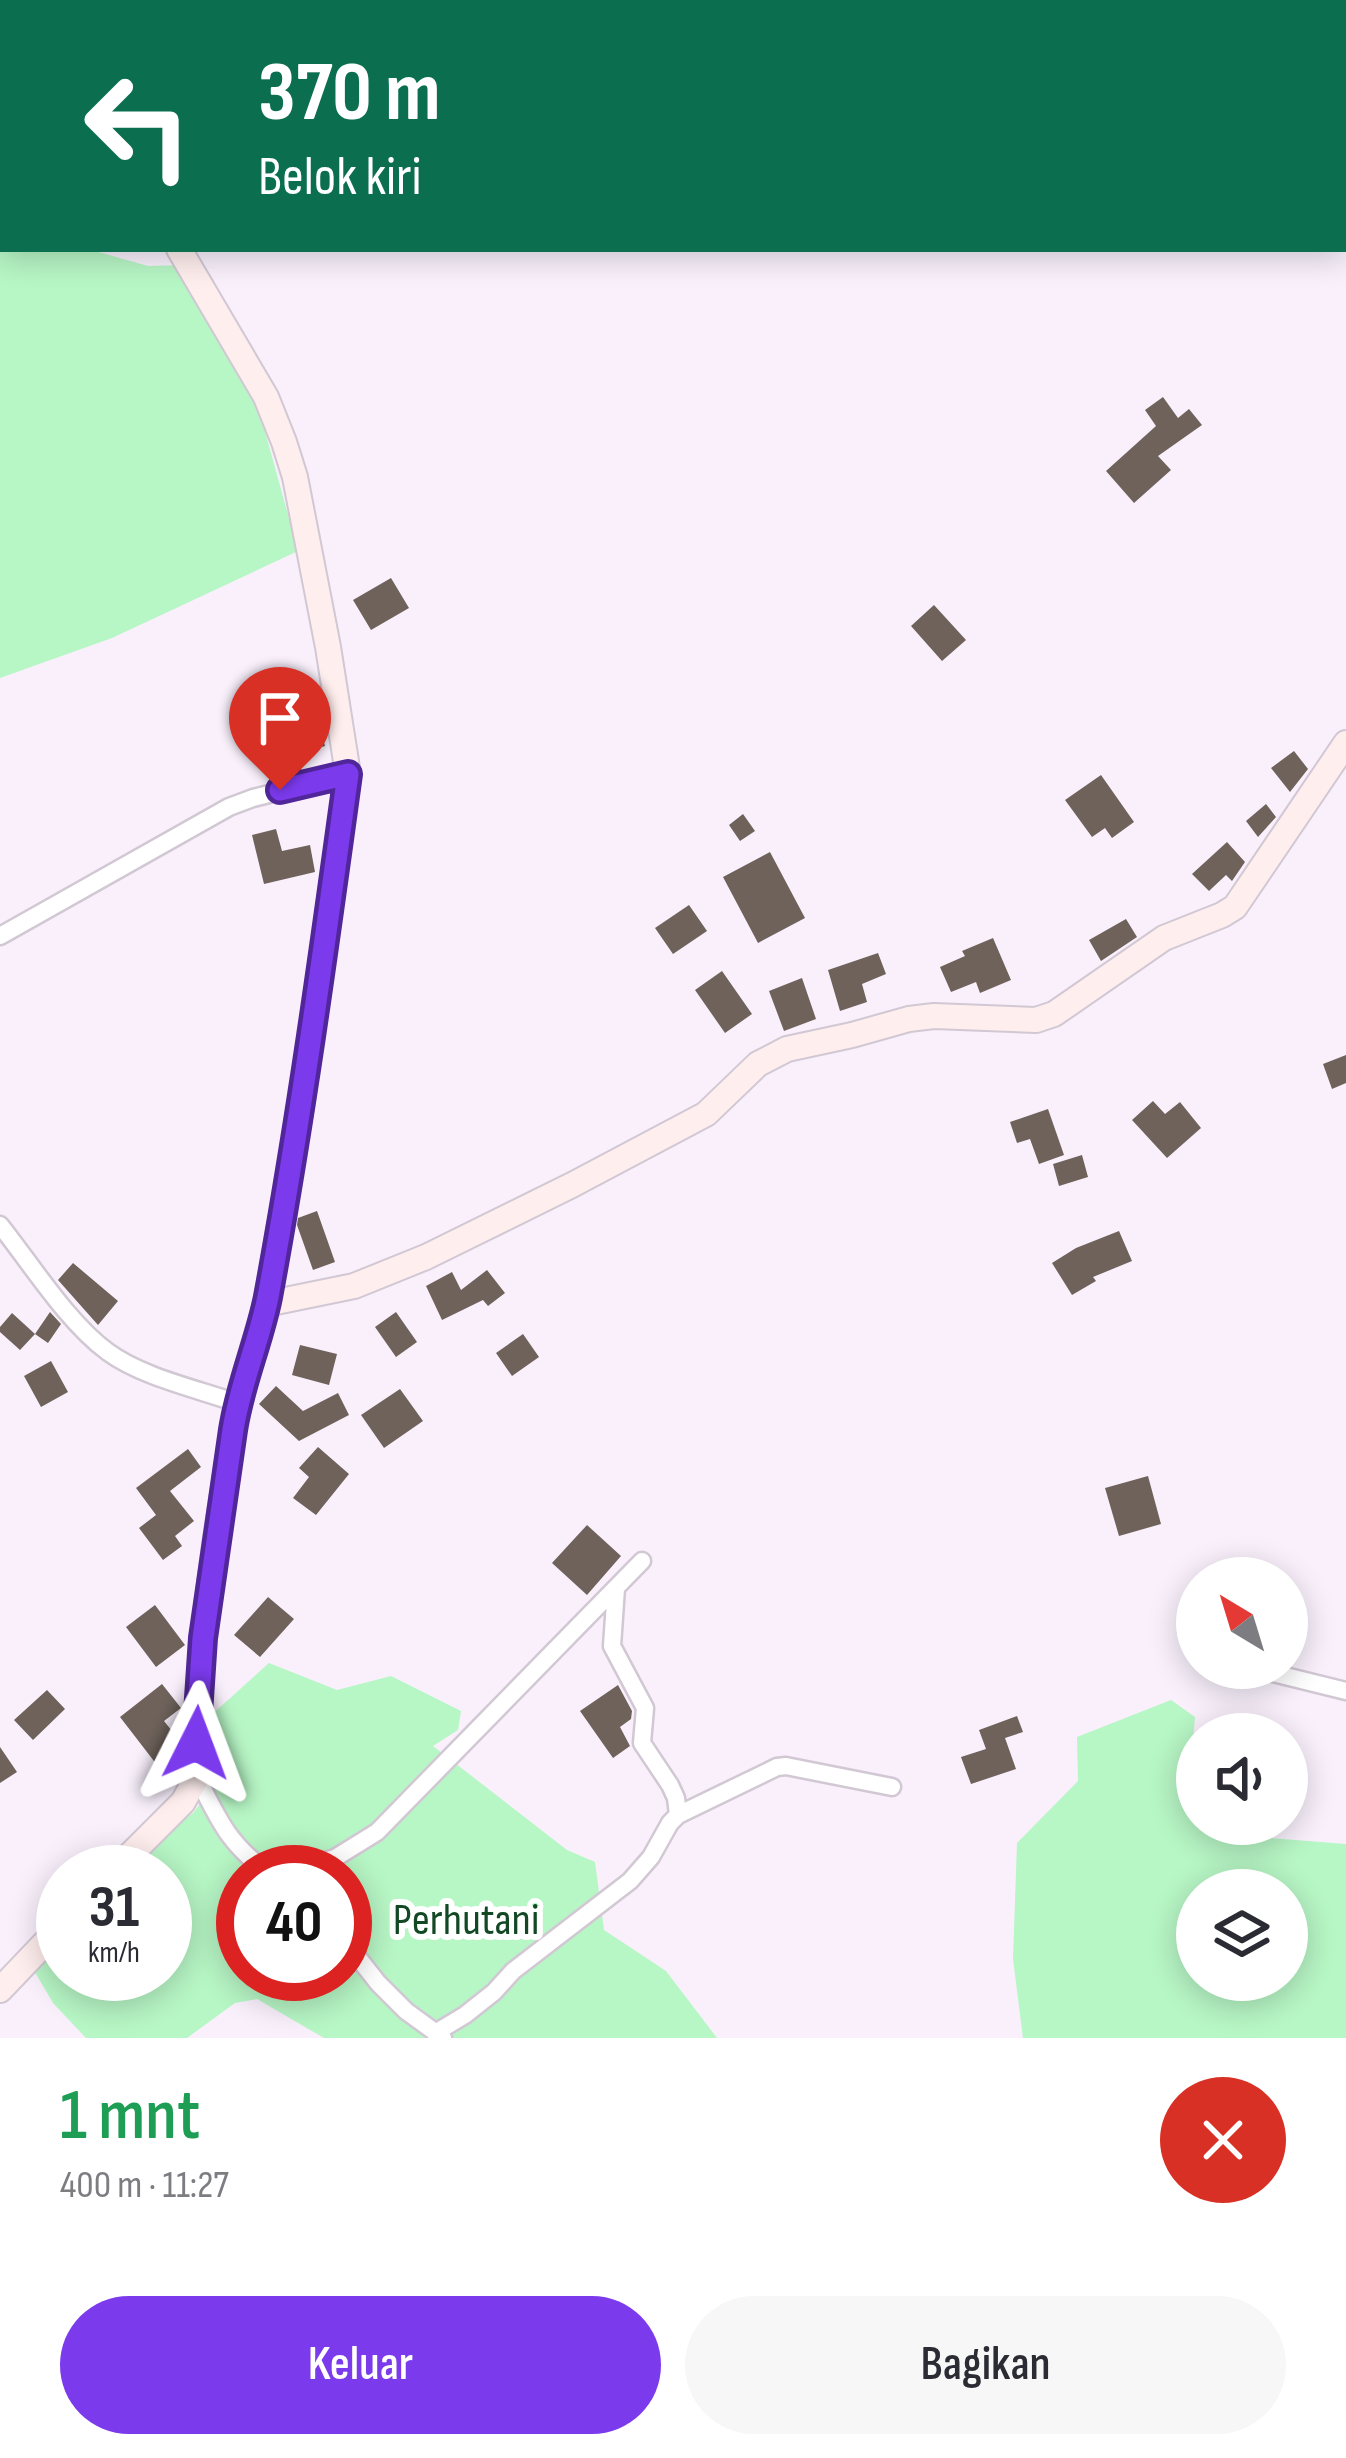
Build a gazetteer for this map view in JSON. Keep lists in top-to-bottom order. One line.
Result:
{"parks":["Perhutani"],"north":"top left","page":{"turn":["370 m","Belok kiri"],"speed":"31 km/h","limit":"40","heading":["1 mnt","400 m · 11:27"],"buttons":["Keluar","Bagikan"]}}
